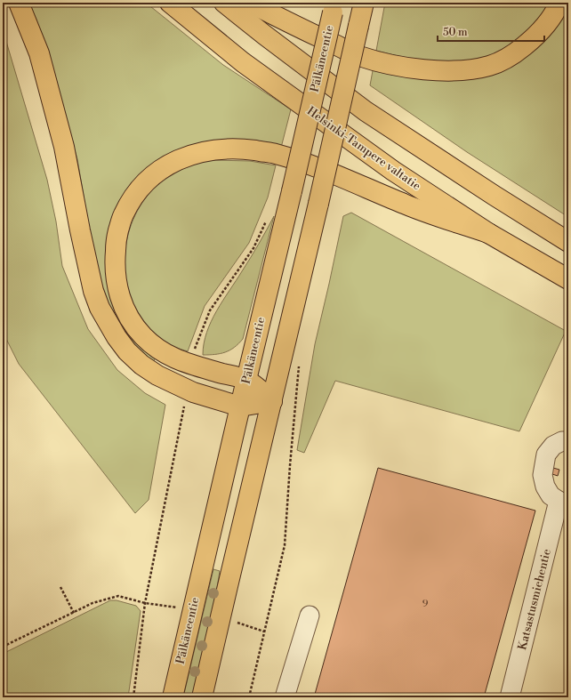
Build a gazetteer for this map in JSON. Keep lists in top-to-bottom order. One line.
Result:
{"streets":{"main road":["Pälkäneentie","Helsinki-Tampere valtatie"],"street":["Katsastusmiehentie"]},"house_numbers":["9"],"scale_bar":"50 m"}
